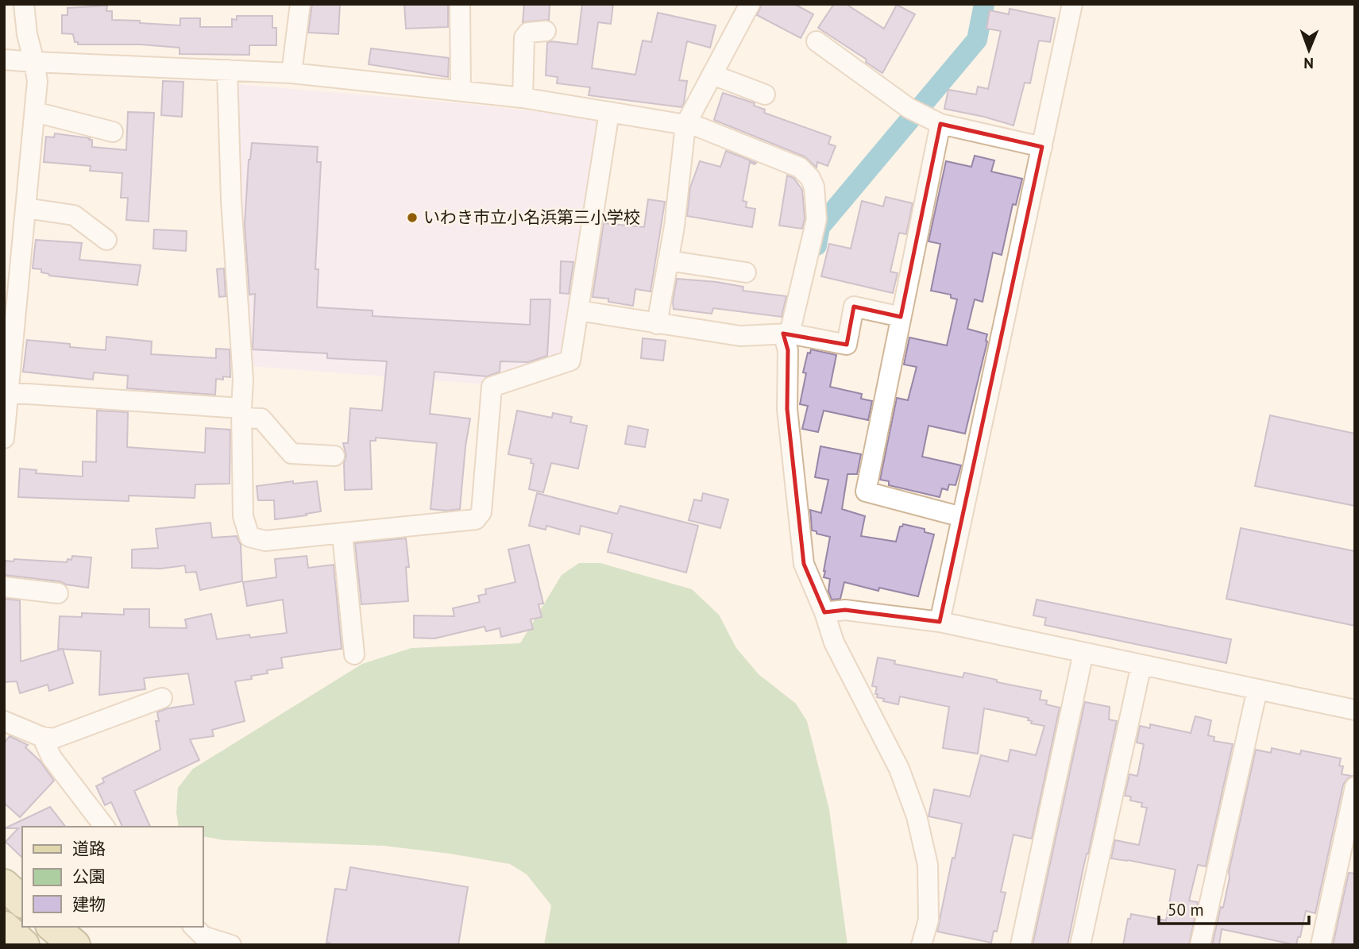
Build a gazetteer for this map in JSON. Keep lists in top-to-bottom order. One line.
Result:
{"places":["いわき市立小名浜第三小学校"],"legend":["道路","公園","建物"],"scale_bar":"50 m","north":"bottom"}
